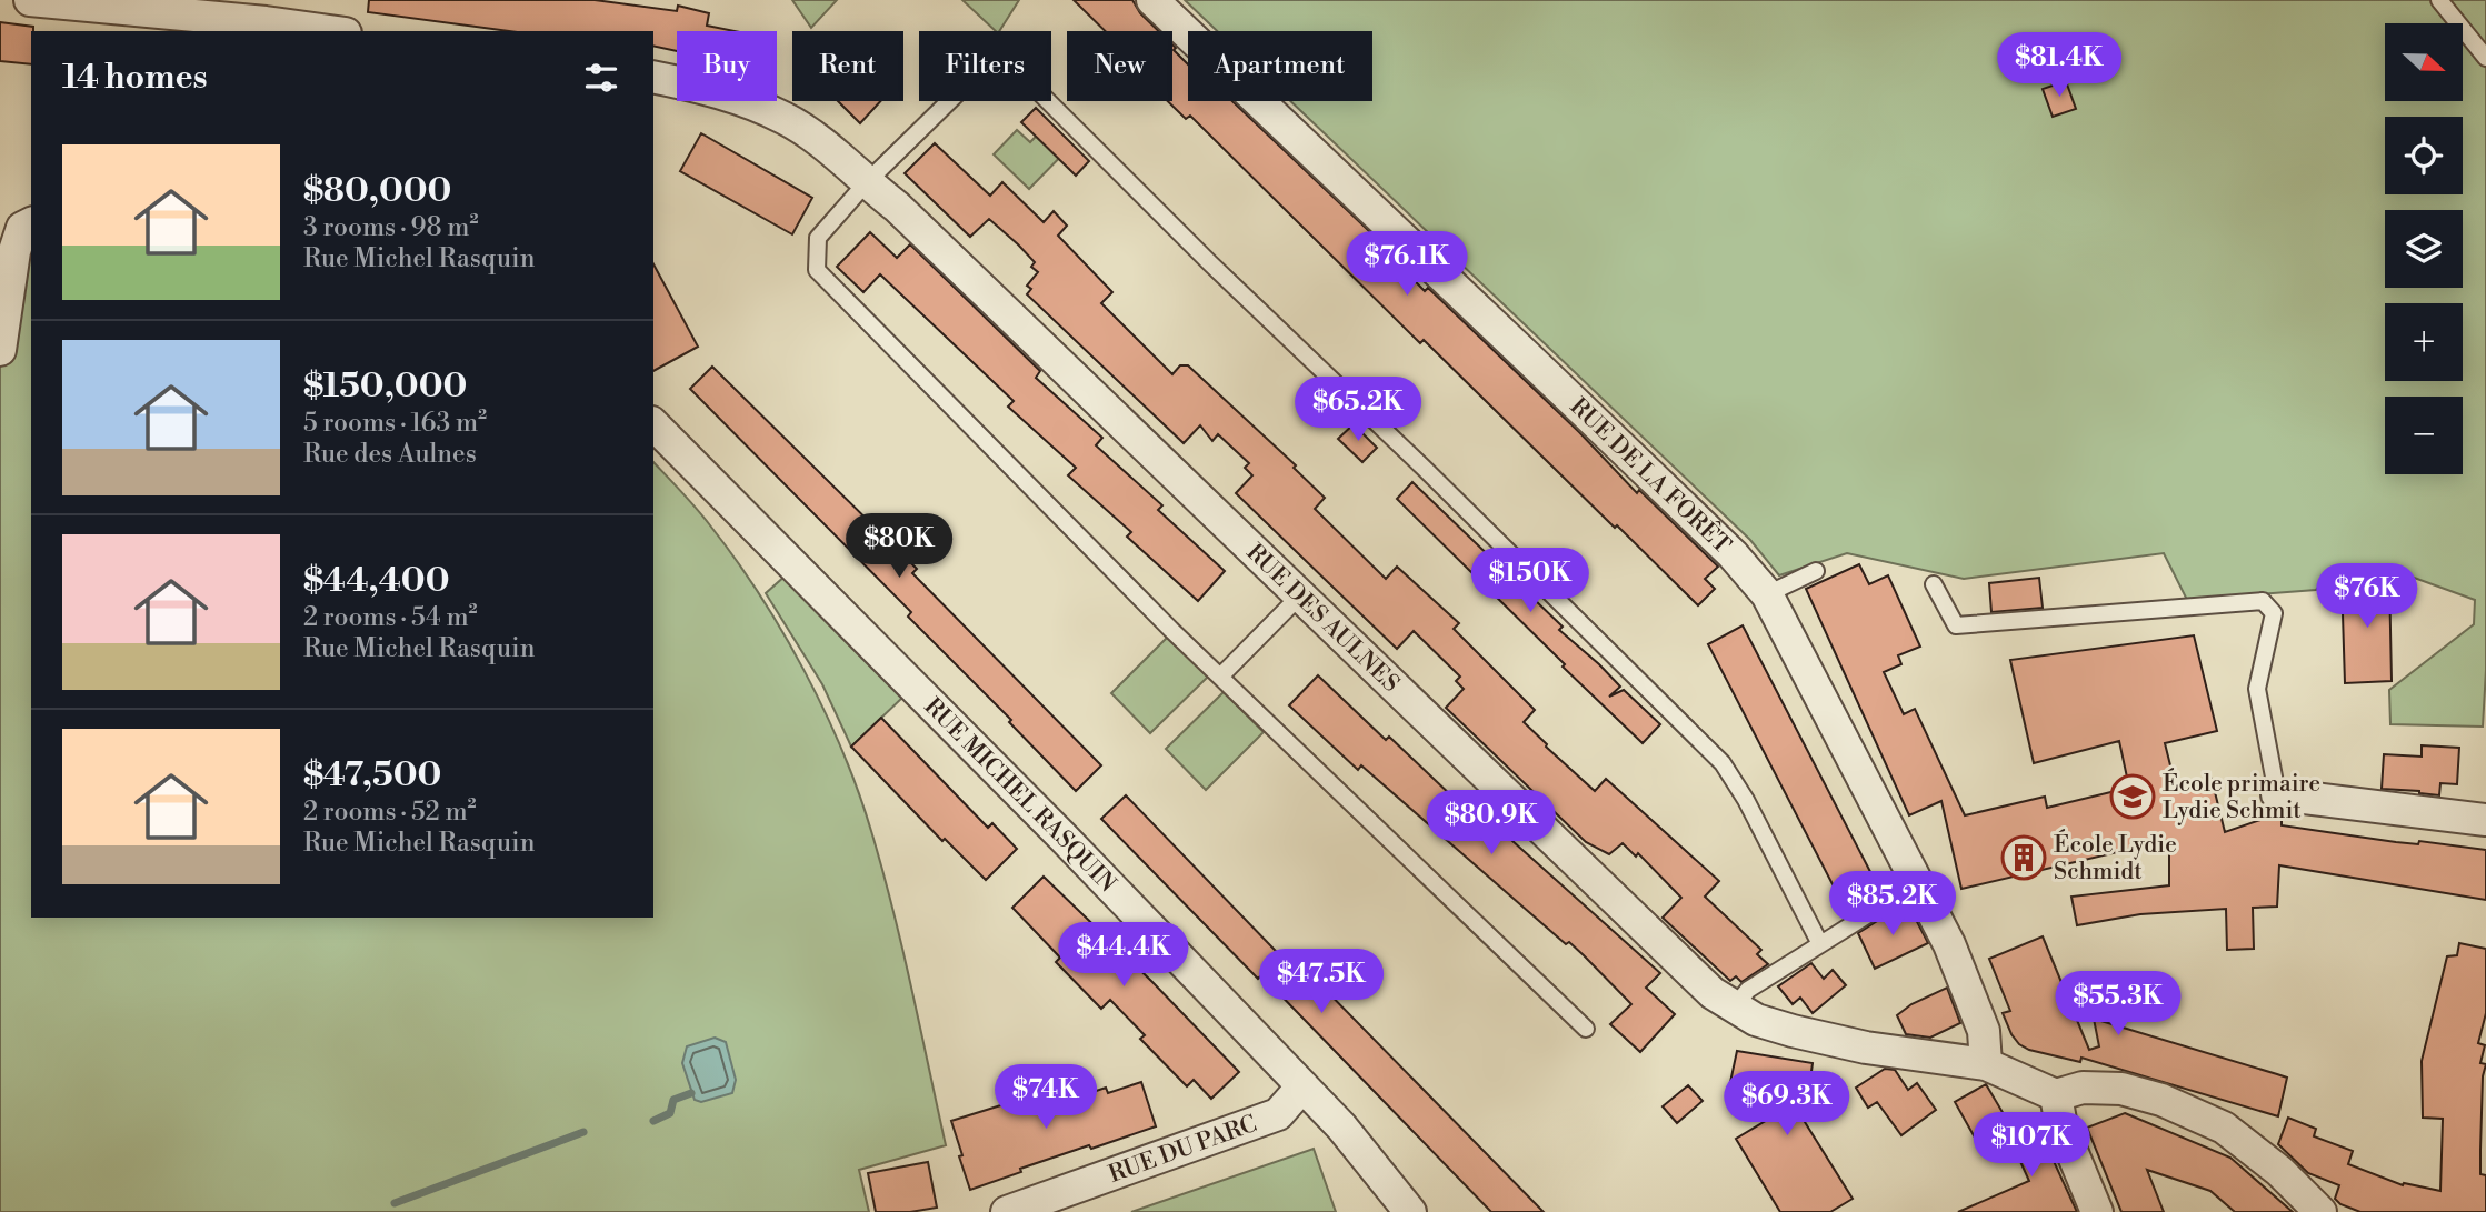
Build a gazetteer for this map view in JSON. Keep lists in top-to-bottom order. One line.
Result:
{"streets":{"street":["RUE DE LA FORÊT","RUE DES AULNES","RUE MICHEL RASQUIN","RUE DU PARC"]},"crossings":[["RUE DE LA FORÊT","RUE DES AULNES"],["RUE MICHEL RASQUIN","RUE DU PARC"]],"places":{"school or university":["École primaire Lydie Schmit"],"building":["École Lydie Schmidt"]},"north":"right","page":{"map_buttons":["+","−"],"chip":["Buy","Rent","Filters","New","Apartment"],"heading":"14 homes","price":["$81.4K","$76.1K","$65.2K","$80K","$150K","$76K","$80.9K","$85.2K","$44.4K","$47.5K","$55.3K","$74K","$69.3K","$107K"],"list":[{"name":"$80,000","note":"3 rooms · 98 m² · Rue Michel Rasquin"},{"name":"$150,000","note":"5 rooms · 163 m² · Rue des Aulnes"},{"name":"$44,400","note":"2 rooms · 54 m² · Rue Michel Rasquin"},{"name":"$47,500","note":"2 rooms · 52 m² · Rue Michel Rasquin"}]}}
